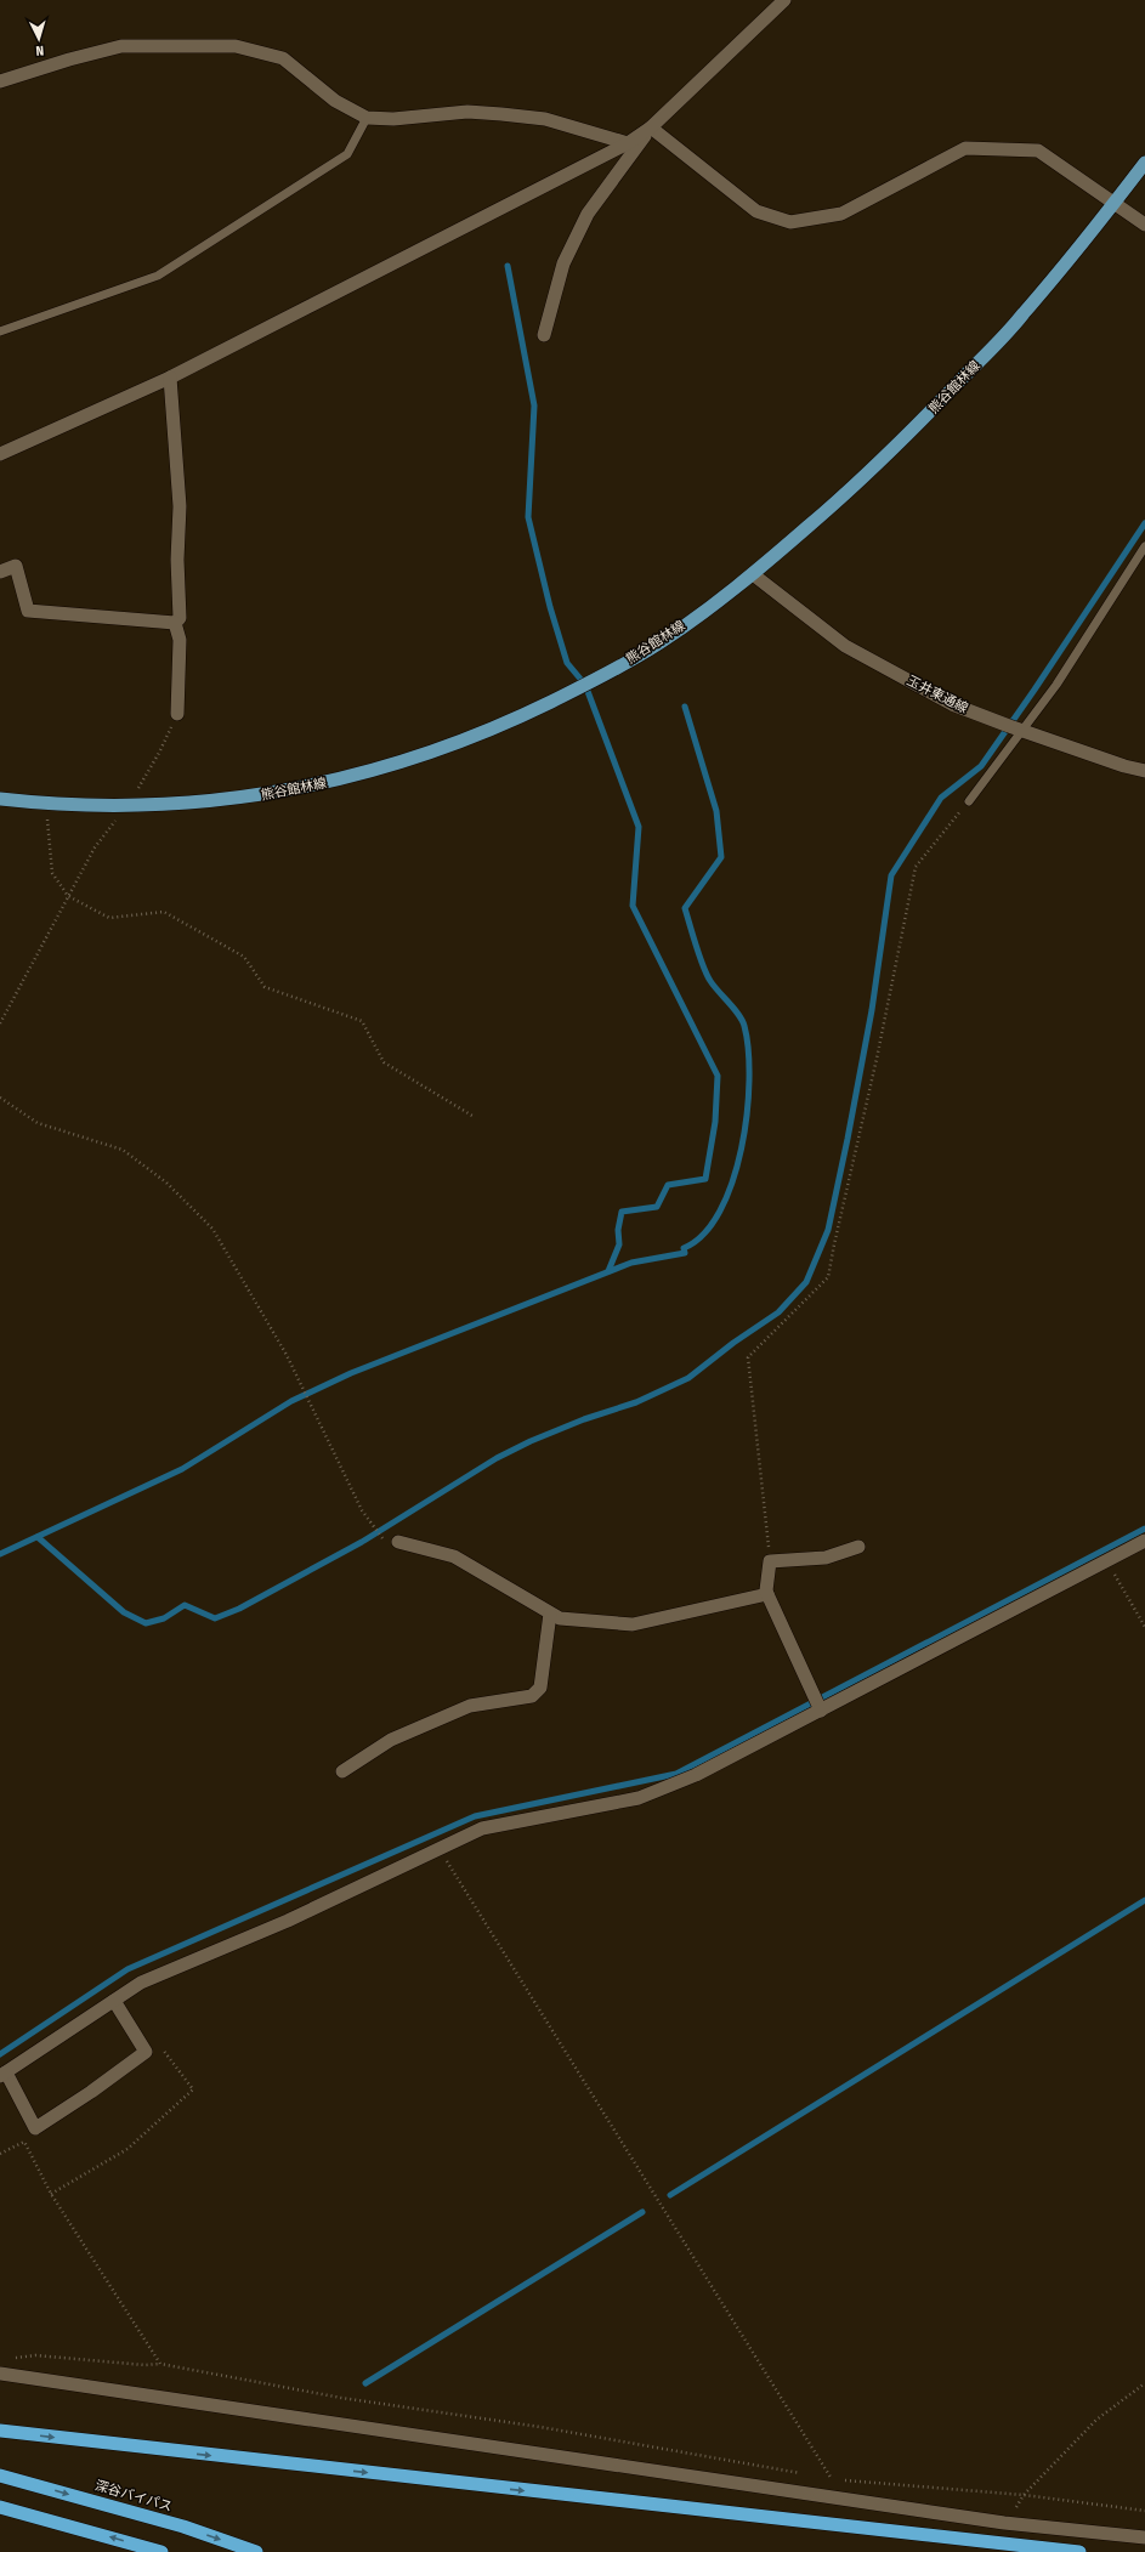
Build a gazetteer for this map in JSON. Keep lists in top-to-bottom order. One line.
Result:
{"streets":{"highway":["深谷バイパス"],"main road":["熊谷館林線"],"street":["玉井東通線"]},"crossings":[["熊谷館林線","玉井東通線"]],"north":"bottom"}
